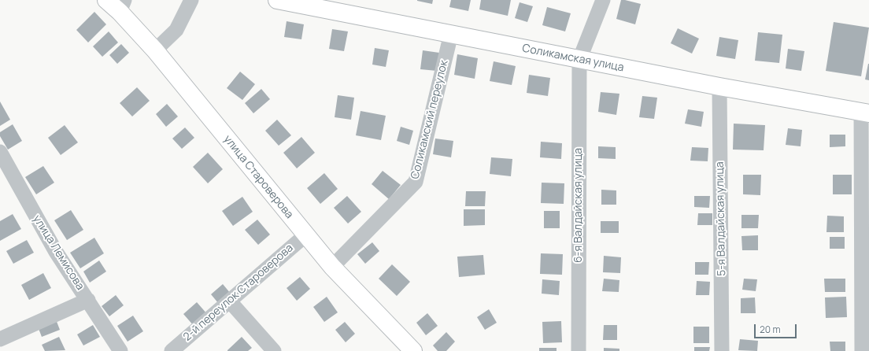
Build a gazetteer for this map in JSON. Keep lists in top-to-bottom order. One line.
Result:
{"streets":{"main road":["Соликамская улица","улица Староверова"],"street":["Соликамский переулок","6-я Валдайская улица","5-я Валдайская улица","улица Лемисова","2-й переулок Староверова"]},"crossings":[["Соликамская улица","Соликамский переулок"],["Соликамская улица","6-я Валдайская улица"],["Соликамская улица","5-я Валдайская улица"],["Соликамский переулок","улица Староверова"],["улица Староверова","2-й переулок Староверова"]],"scale_bar":"20 m"}
